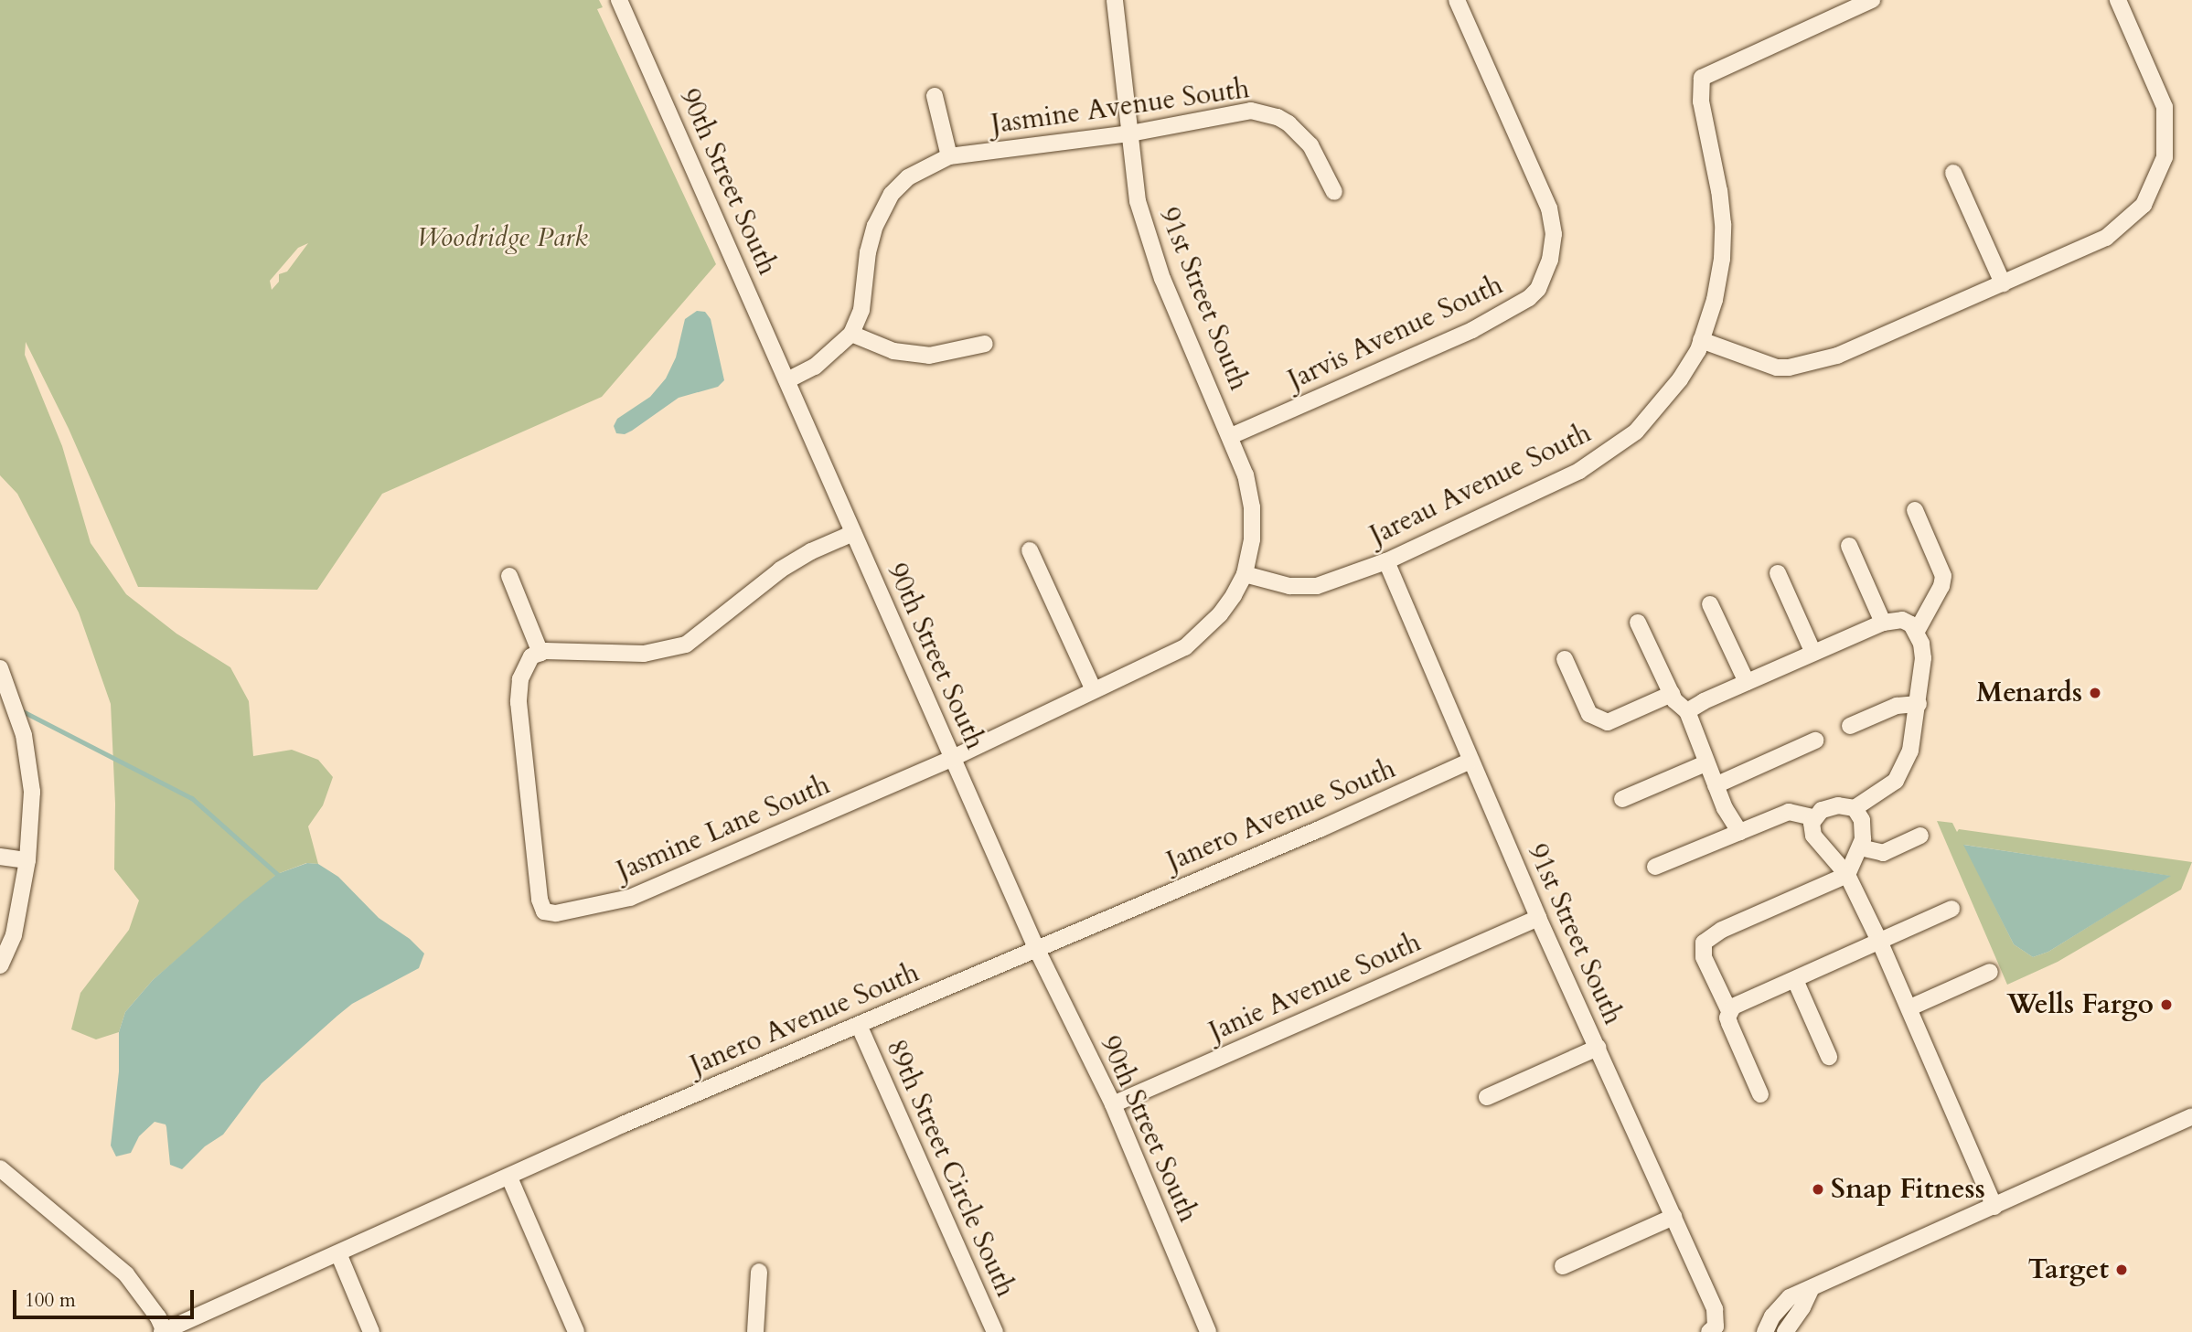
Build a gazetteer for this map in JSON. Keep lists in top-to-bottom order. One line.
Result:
{"streets":{"street":["Jasmine Avenue South","90th Street South","91st Street South","Jarvis Avenue South","Jareau Avenue South","Janero Avenue South","Jasmine Lane South","Janie Avenue South","89th Street Circle South"]},"crossings":[["Jasmine Avenue South","90th Street South"],["Jasmine Avenue South","91st Street South"],["90th Street South","Janero Avenue South"],["90th Street South","Jasmine Lane South"],["90th Street South","Janie Avenue South"],["91st Street South","Jarvis Avenue South"],["91st Street South","Jareau Avenue South"],["91st Street South","Janero Avenue South"],["91st Street South","Janie Avenue South"],["Janero Avenue South","89th Street Circle South"]],"parks":["Woodridge Park"],"places":["Menards","Wells Fargo","Snap Fitness","Target"],"scale_bar":"100 m"}
